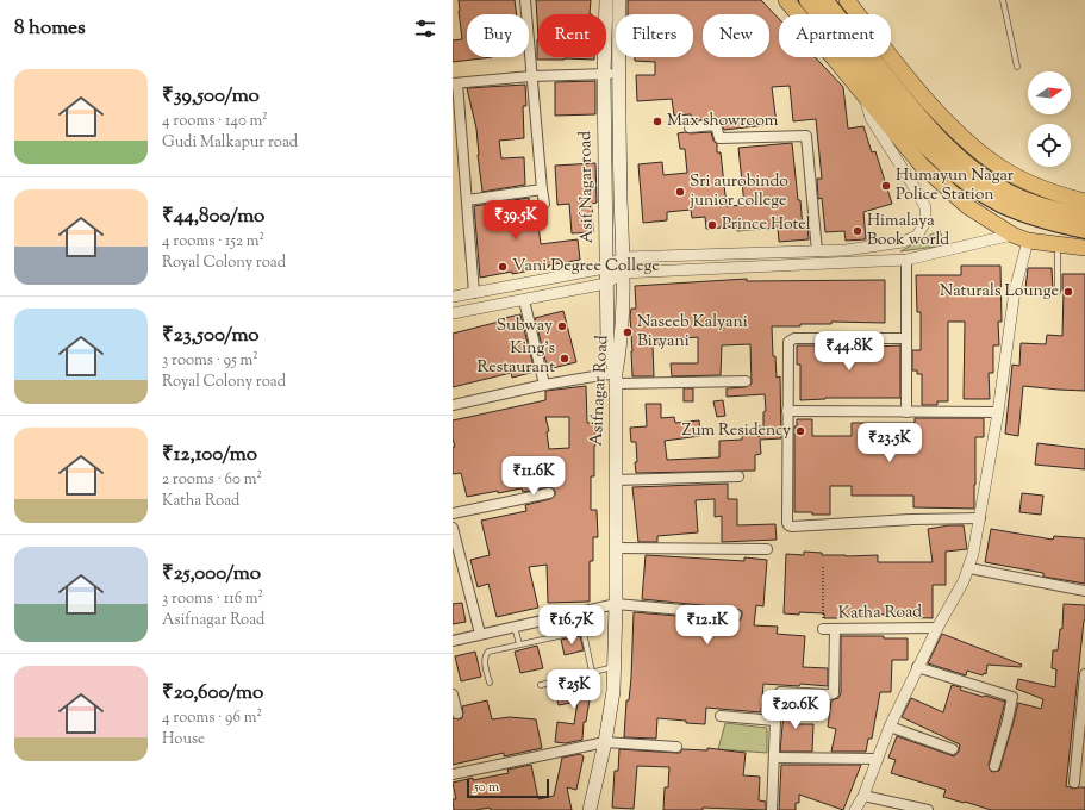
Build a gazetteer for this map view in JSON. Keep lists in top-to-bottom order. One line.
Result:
{"streets":{"main road":["Asif Nagar road","Asifnagar Road"],"street":["Katha Road"]},"crossings":[["Asif Nagar road","Asifnagar Road"]],"places":["Max showroom","Humayun Nagar Police Station","Sri aurobindo junior college","Prince Hotel","Himalaya Book world","Vani Degree College","Naturals Lounge","Subway","Naseeb Kalyani Biryani","King’s Restaurant","Zum Residency"],"scale_bar":"50 m","north":"right","page":{"heading":"8 homes","chip":["Buy","Rent","Filters","New","Apartment"],"list":[{"name":"₹39,500/mo","note":"4 rooms · 140 m² · Gudi Malkapur road"},{"name":"₹44,800/mo","note":"4 rooms · 152 m² · Royal Colony road"},{"name":"₹23,500/mo","note":"3 rooms · 95 m² · Royal Colony road"},{"name":"₹12,100/mo","note":"2 rooms · 60 m² · Katha Road"},{"name":"₹25,000/mo","note":"3 rooms · 116 m² · Asifnagar Road"},{"name":"₹20,600/mo","note":"4 rooms · 96 m² · House"}],"price":["₹39.5K","₹44.8K","₹23.5K","₹11.6K","₹16.7K","₹12.1K","₹25K","₹20.6K"],"scale":"50 m"}}
